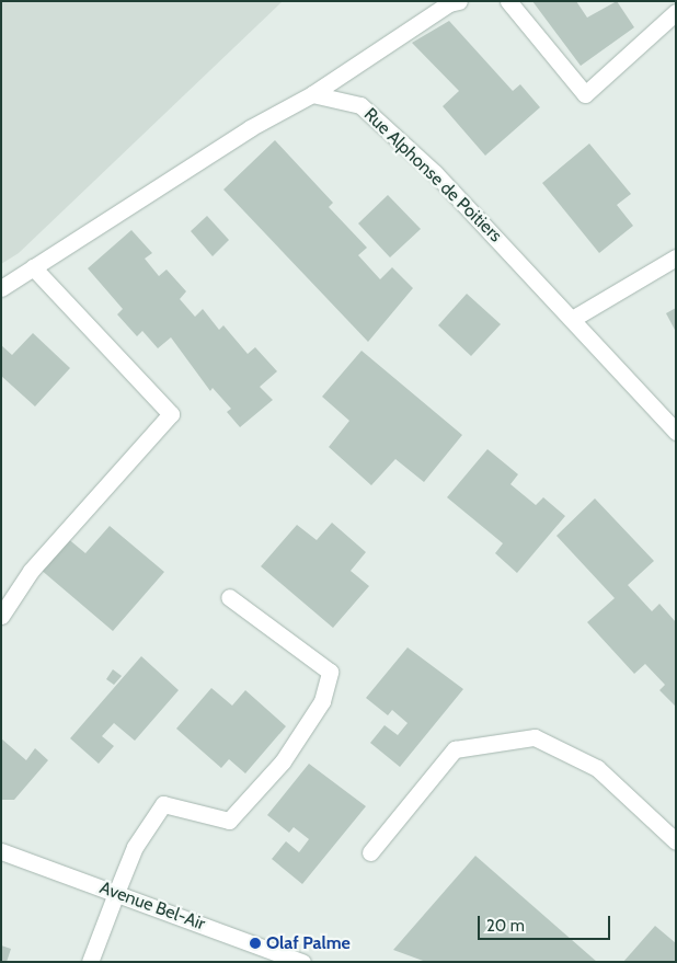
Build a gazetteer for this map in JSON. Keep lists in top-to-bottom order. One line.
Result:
{"streets":{"street":["Rue Alphonse de Poitiers","Avenue Bel-Air"]},"places":["Olaf Palme"],"scale_bar":"20 m"}
